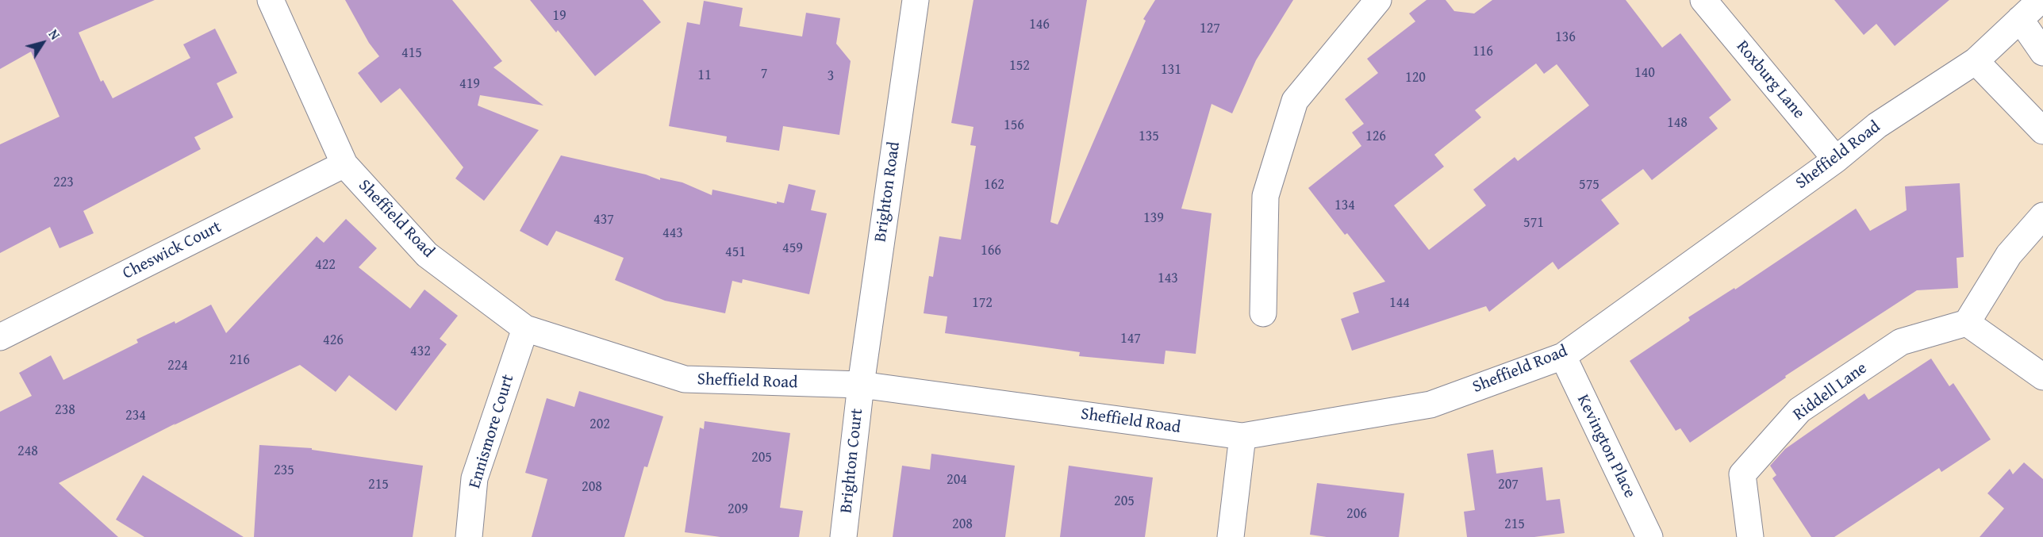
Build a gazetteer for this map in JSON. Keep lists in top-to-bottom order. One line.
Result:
{"streets":{"street":["Roxburg Lane","Sheffield Road","Brighton Road","Cheswick Court","Riddell Lane","Ennismore Court","Kevington Place","Brighton Court"]},"crossings":[["Roxburg Lane","Sheffield Road"],["Sheffield Road","Brighton Road"],["Sheffield Road","Cheswick Court"],["Sheffield Road","Ennismore Court"],["Sheffield Road","Kevington Place"],["Sheffield Road","Brighton Court"],["Brighton Road","Brighton Court"]],"house_numbers":["19","146","127","136","116","415","152","131","140","7","11","3","120","419","148","156","135","126","223","162","575","134","139","437","571","443","459","166","451","422","143","172","144","147","426","432","216","224","238","234","202","248","205","235","204","215","207","208","205","209","206","208","215"],"north":"top right"}
